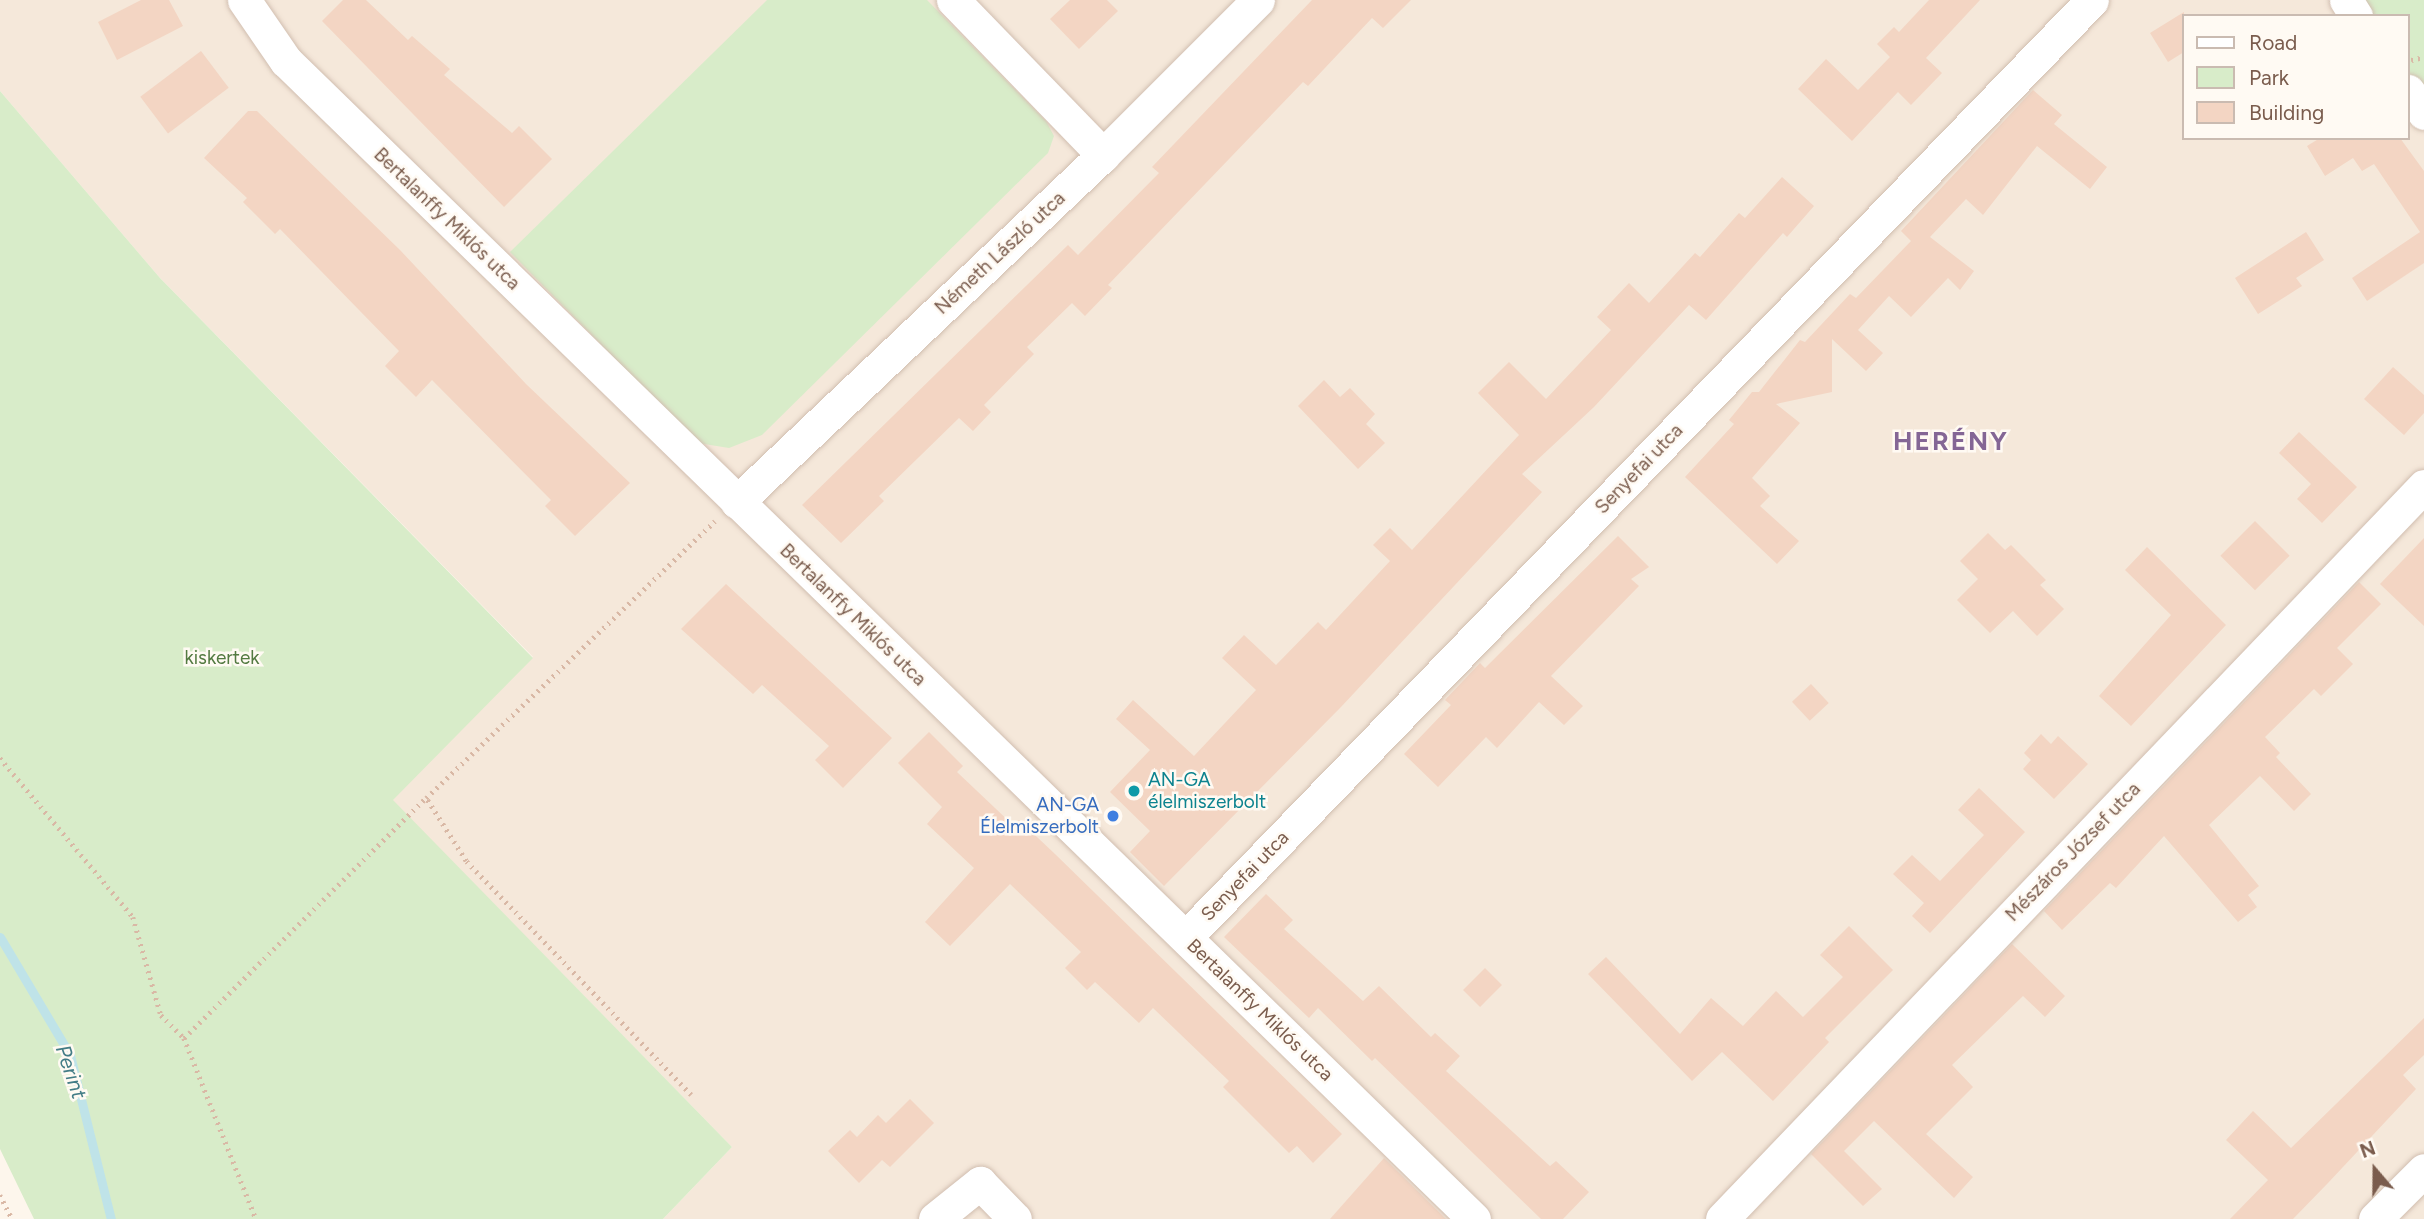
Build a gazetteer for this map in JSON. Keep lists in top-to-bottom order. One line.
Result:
{"streets":{"street":["Bertalanffy Miklós utca","Németh László utca","Senyefai utca","Mészáros József utca"]},"crossings":[["Bertalanffy Miklós utca","Németh László utca"],["Bertalanffy Miklós utca","Senyefai utca"]],"districts":["HERÉNY"],"water":["Perint"],"parks":["kiskertek"],"places":["AN-GA élelmiszerbolt","AN-GA Élelmiszerbolt"],"legend":["Road","Park","Building"],"north":"top"}
